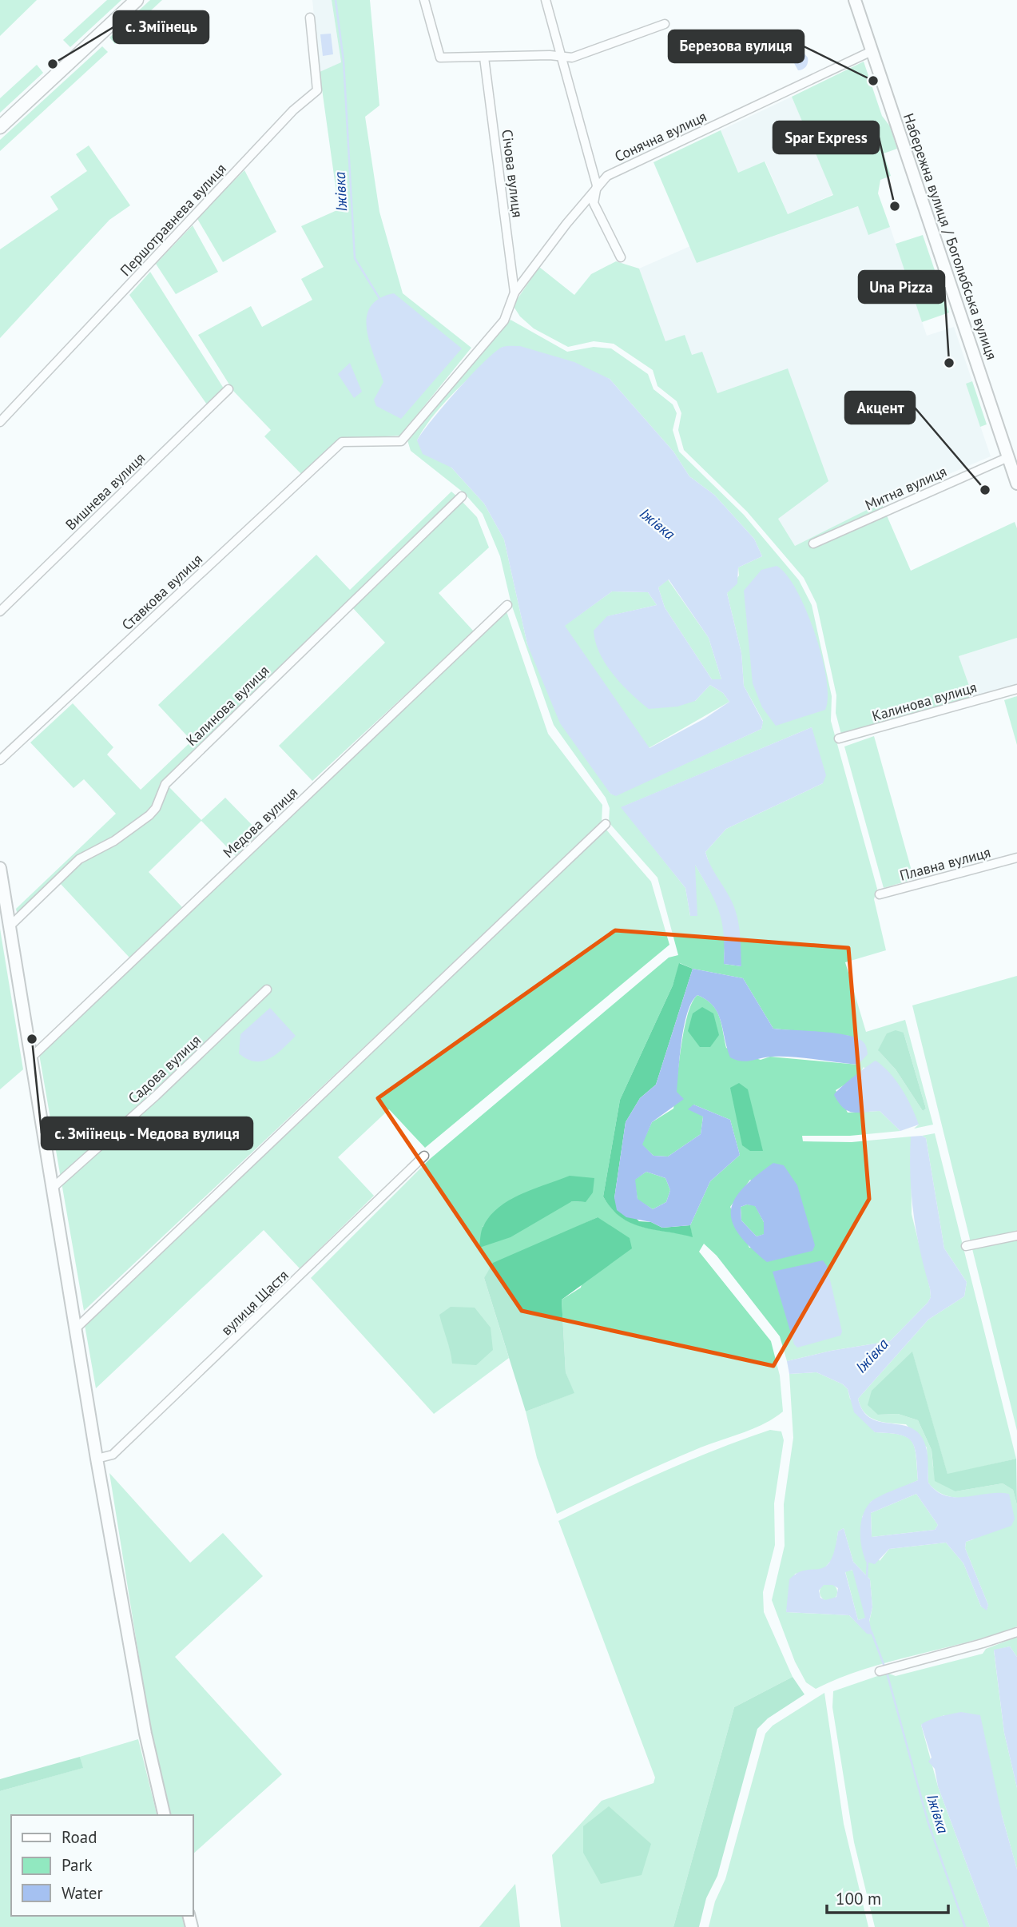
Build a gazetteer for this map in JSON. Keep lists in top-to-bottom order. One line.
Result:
{"streets":{"street":["Сонячна вулиця","Січова вулиця","Першотравнева вулиця","Набережна вулиця / Боголюбська вулиця","Митна вулиця","Вишнева вулиця","Ставкова вулиця","Калинова вулиця","Медова вулиця","Плавна вулиця","Садова вулиця","вулиця Щастя"]},"crossings":[["Сонячна вулиця","Січова вулиця"],["Сонячна вулиця","Набережна вулиця / Боголюбська вулиця"],["Сонячна вулиця","Ставкова вулиця"],["Набережна вулиця / Боголюбська вулиця","Митна вулиця"]],"water":["Іжівка"],"places":["с. Зміїнець","Березова вулиця","Spar Express","Una Pizza","Акцент","с. Зміїнець - Медова вулиця"],"legend":["Road","Park","Water"],"scale_bar":"100 m"}
